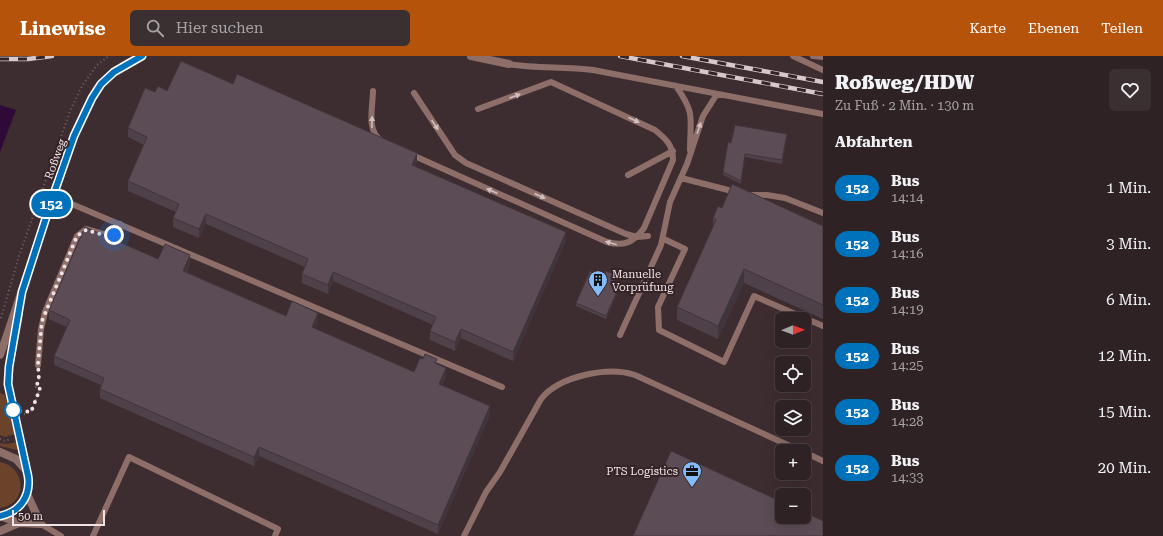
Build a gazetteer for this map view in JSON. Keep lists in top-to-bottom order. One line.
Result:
{"streets":{"street":["Roßweg"]},"places":{"building":["Manuelle Vorprüfung"],"office":["PTS Logistics"]},"lines":["bus line 152"],"scale_bar":"50 m","north":"right","page":{"header":"Linewise","search":"Hier suchen","nav":["Karte","Ebenen","Teilen"],"on_map":"152","heading":[["Roßweg/HDW","Zu Fuß · 2 Min. · 130 m"],"Abfahrten"],"list":[{"mark":"152","name":"Bus","note":"14:14","value":"1 Min."},{"mark":"152","name":"Bus","note":"14:16","value":"3 Min."},{"mark":"152","name":"Bus","note":"14:19","value":"6 Min."},{"mark":"152","name":"Bus","note":"14:25","value":"12 Min."},{"mark":"152","name":"Bus","note":"14:28","value":"15 Min."},{"mark":"152","name":"Bus","note":"14:33","value":"20 Min."}],"map_buttons":["+","−"],"scale":"50 m"}}
